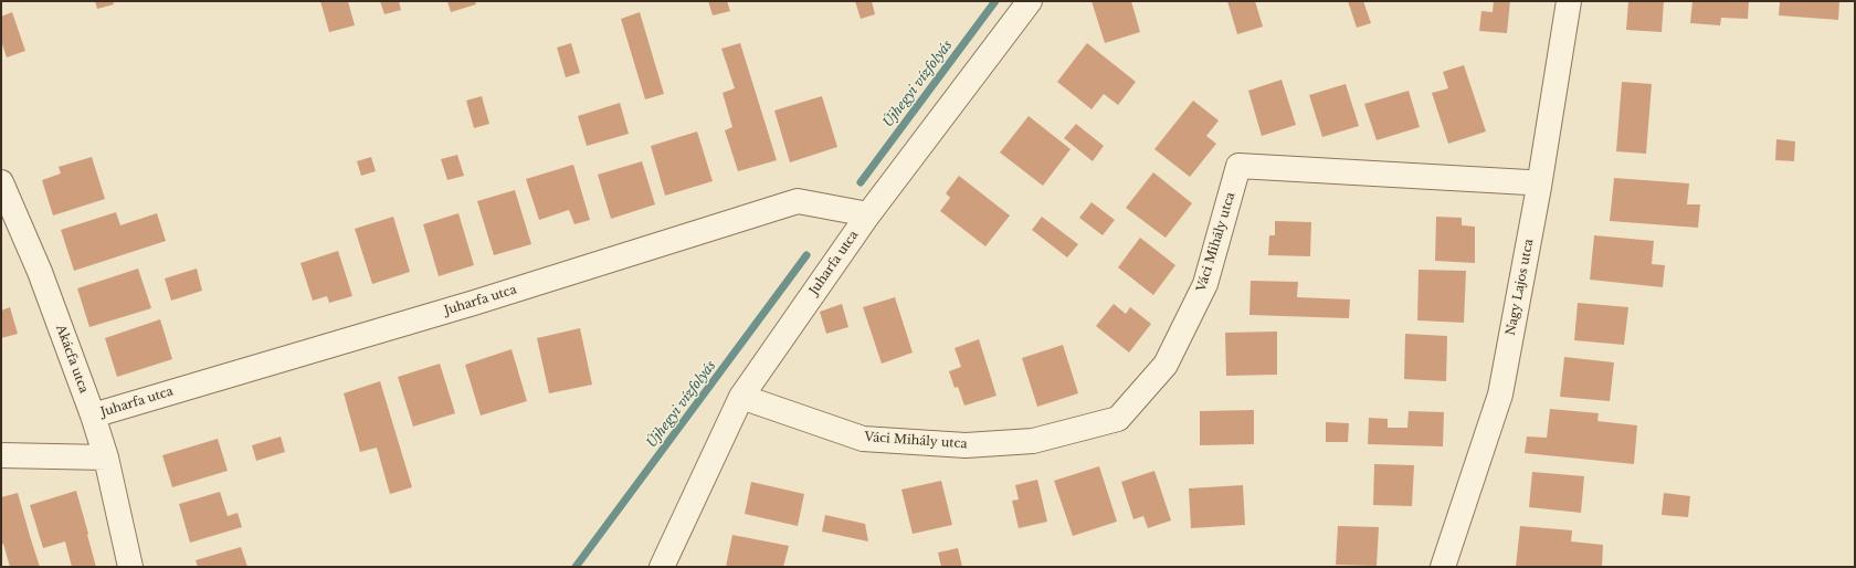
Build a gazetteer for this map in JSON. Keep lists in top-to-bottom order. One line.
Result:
{"streets":{"street":["Váci Mihály utca","Juharfa utca","Nagy Lajos utca","Akácfa utca"]},"crossings":[["Váci Mihály utca","Juharfa utca"],["Váci Mihály utca","Nagy Lajos utca"],["Juharfa utca","Akácfa utca"]],"water":["Újhegyi vízfolyás"]}
